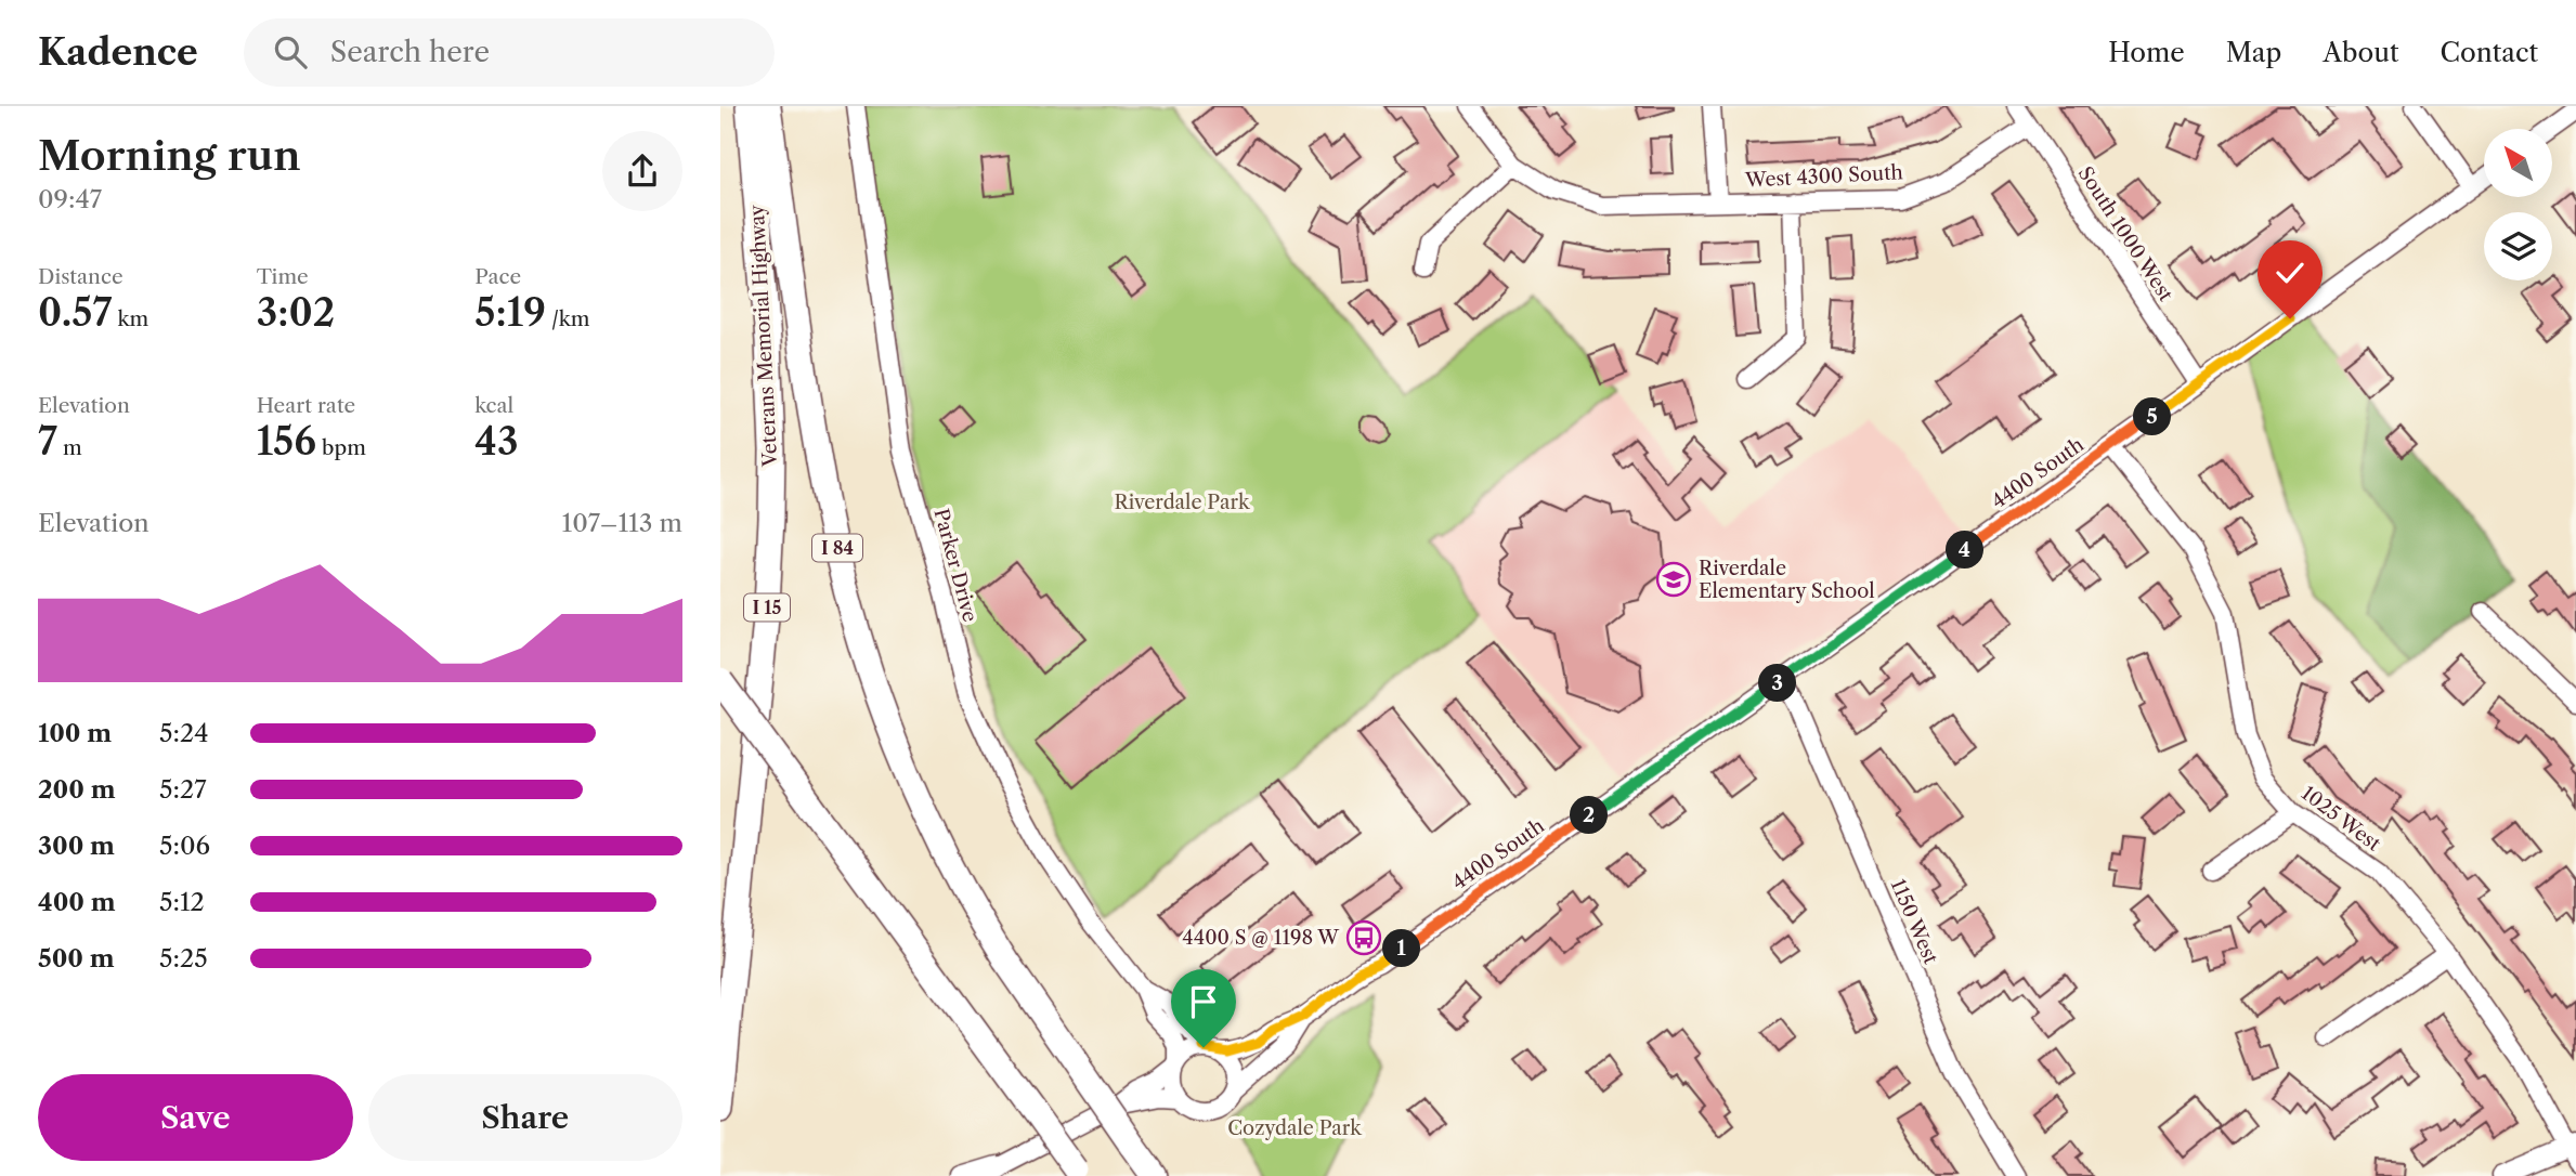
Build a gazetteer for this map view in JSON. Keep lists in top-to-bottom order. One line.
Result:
{"streets":{"highway":["Veterans Memorial Highway","I 84","I 15"],"street":["West 4300 South","South 1000 West","4400 South","Parker Drive","1025 West","1150 West"]},"crossings":[["West 4300 South","South 1000 West"],["South 1000 West","4400 South"],["4400 South","1025 West"],["4400 South","1150 West"]],"parks":["Riverdale Park","Cozydale Park"],"places":{"school or university":["Riverdale Elementary School"],"bus stop":["4400 S @ 1198 W"]},"north":"top left","page":{"header":"Kadence","search":"Search here","nav":["Home","Map","About","Contact"],"heading":["Morning run","09:47"],"stats":[["Distance","0.57 km"],["Time","3:02"],["Pace","5:19 /km"],["Elevation","7 m"],["Heart rate","156 bpm"],["kcal","43"]],"pins":["5","4","3","2","1"],"chart":["Elevation","107–113 m"],"list":[{"name":"100 m","note":"5:24"},{"name":"200 m","note":"5:27"},{"name":"300 m","note":"5:06"},{"name":"400 m","note":"5:12"},{"name":"500 m","note":"5:25"}],"buttons":["Save","Share"]}}
